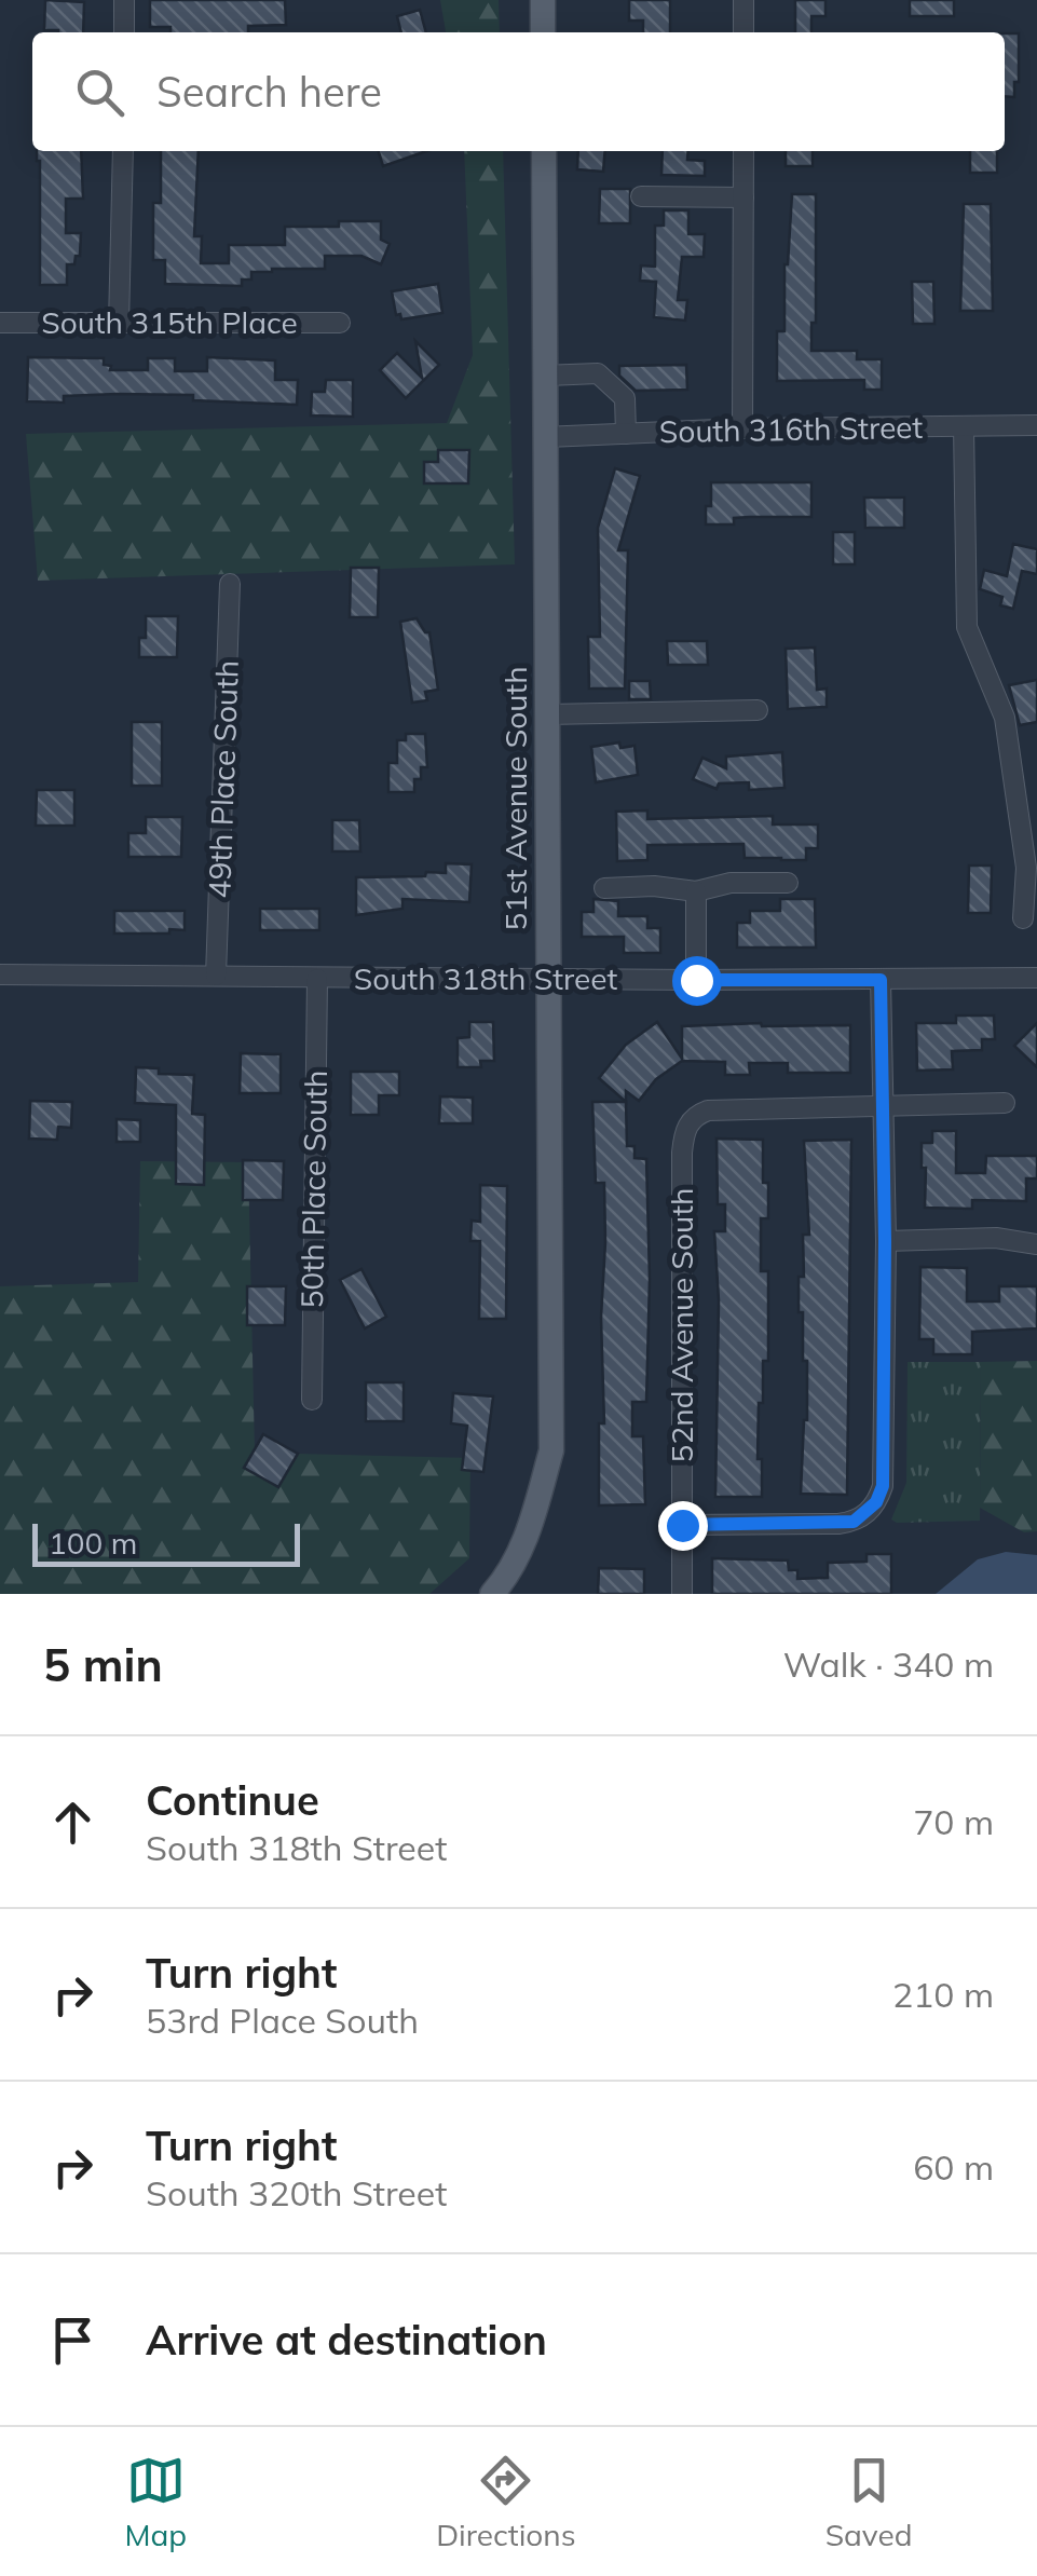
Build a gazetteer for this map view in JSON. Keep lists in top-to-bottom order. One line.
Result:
{"streets":{"main road":["51st Avenue South"],"street":["South 315th Place","South 316th Street","49th Place South","South 318th Street","50th Place South","52nd Avenue South"]},"crossings":[["South 316th Street","51st Avenue South"],["49th Place South","South 318th Street"],["51st Avenue South","South 318th Street"],["South 318th Street","50th Place South"]],"scale_bar":"100 m","page":{"search":"Search here","scale":"100 m","heading":["5 min","Walk · 340 m"],"list":[["Continue","South 318th Street","70 m"],["Turn right","53rd Place South","210 m"],["Turn right","South 320th Street","60 m"],"Arrive at destination"],"nav":["Map","Directions","Saved"]}}
